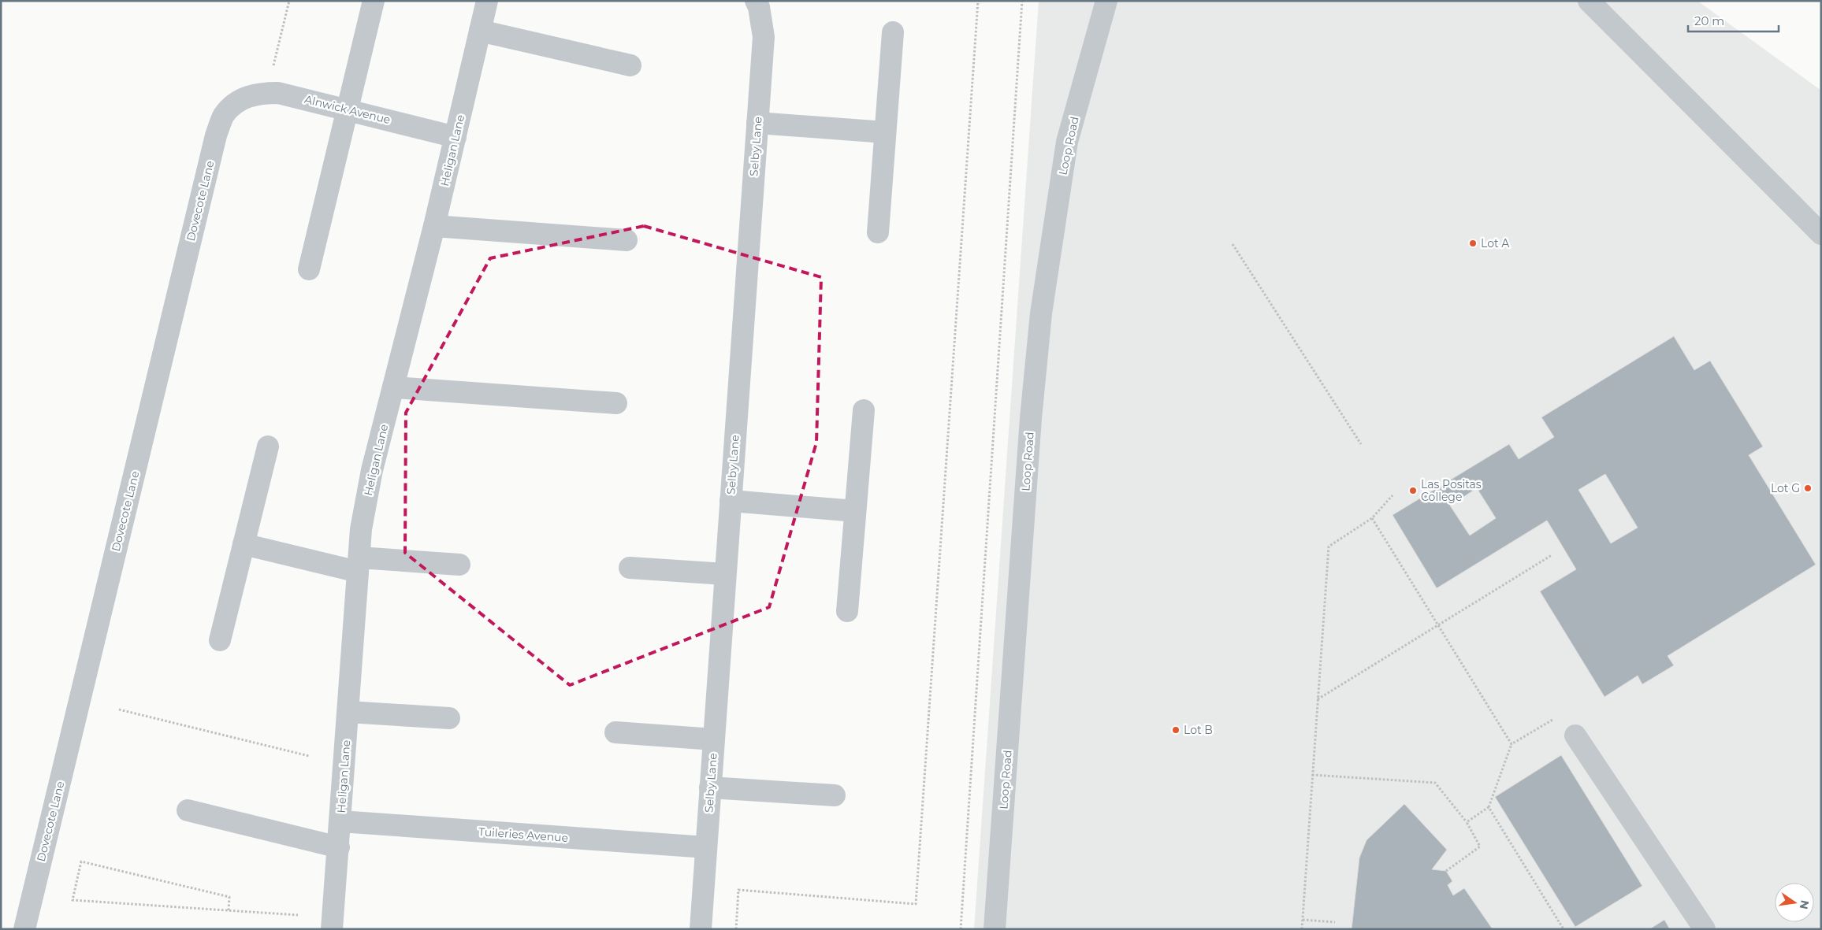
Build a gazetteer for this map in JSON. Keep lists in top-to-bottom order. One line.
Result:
{"streets":{"street":["Alnwick Avenue","Loop Road","Selby Lane","Heligan Lane","Dovecote Lane","Tuileries Avenue"]},"crossings":[["Alnwick Avenue","Heligan Lane"],["Alnwick Avenue","Dovecote Lane"],["Selby Lane","Tuileries Avenue"],["Heligan Lane","Tuileries Avenue"]],"places":["Lot A","Lot G","Las Positas College","Lot B"],"scale_bar":"20 m","north":"right"}
